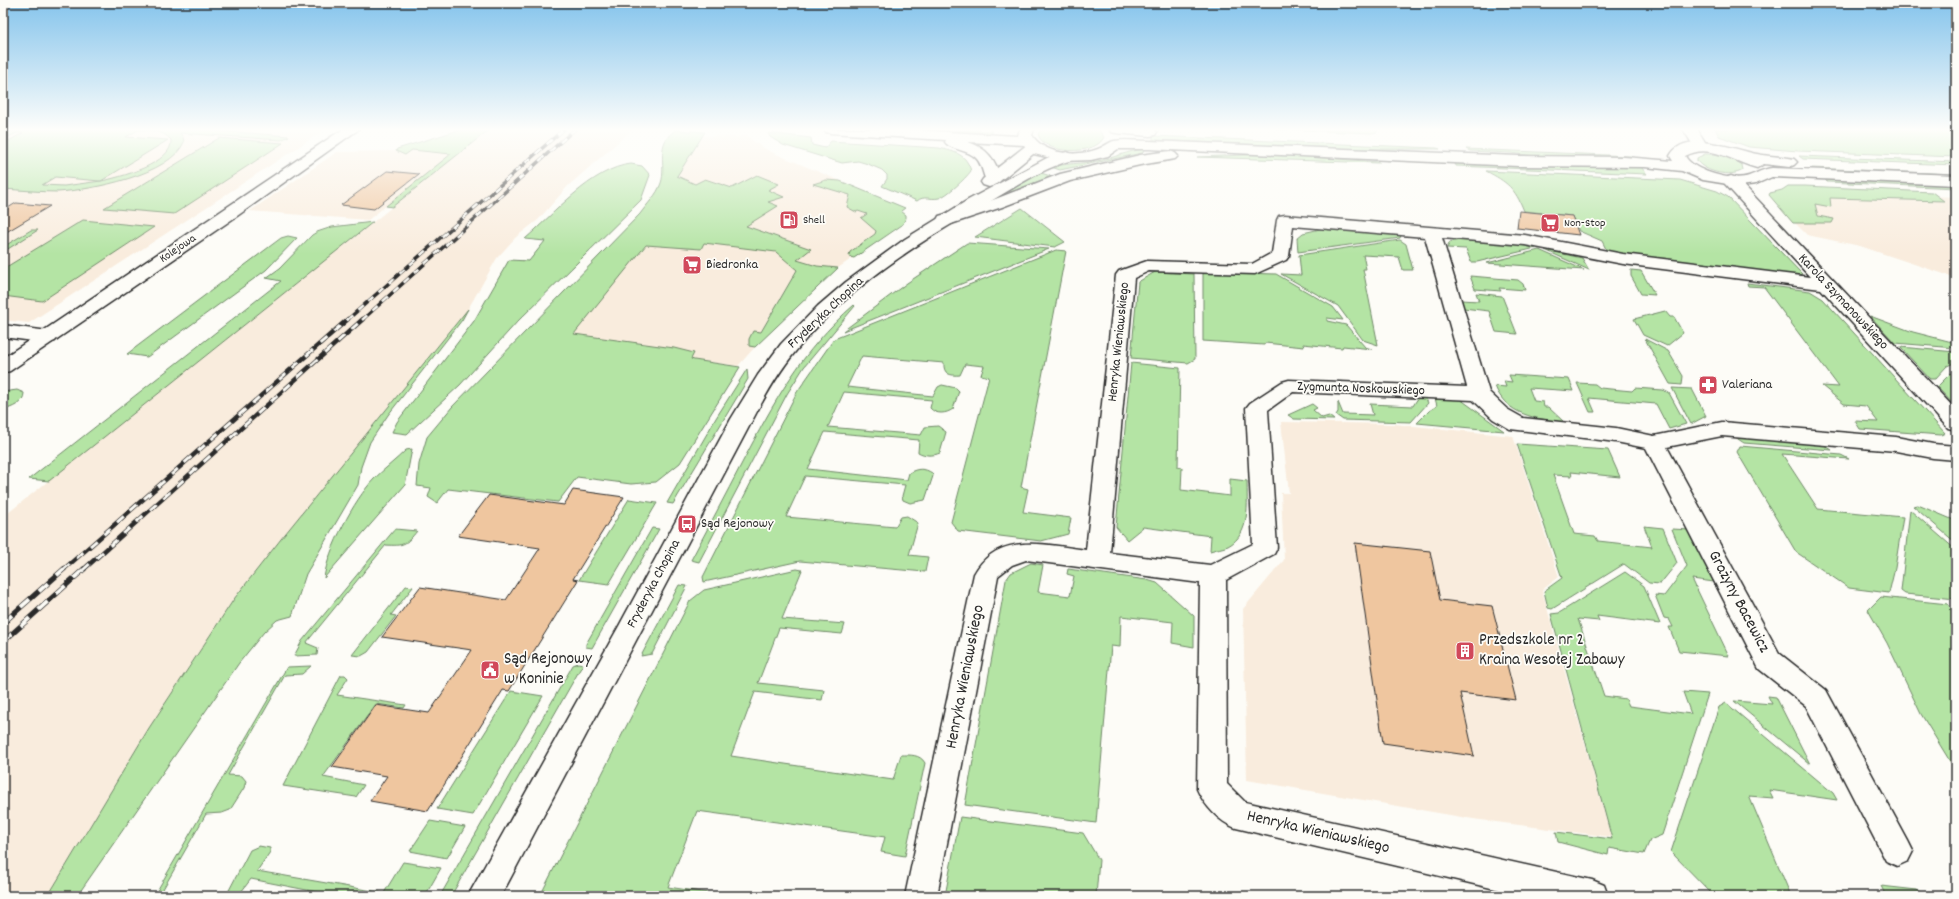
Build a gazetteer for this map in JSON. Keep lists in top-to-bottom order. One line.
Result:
{"streets":{"street":["Kolejowa","Karola Szymanowskiego","Fryderyka Chopina","Henryka Wieniawskiego","Zygmunta Noskowskiego","Grażyny Bacewicz"]},"crossings":[["Henryka Wieniawskiego","Zygmunta Noskowskiego"]],"places":{"fuel station":["Shell"],"supermarket":["Non-Stop","Biedronka"],"pharmacy":["Valeriana"],"bus stop":["Sąd Rejonowy"],"building":["Przedszkole nr 2 Kraina Wesołej Zabawy"],"public building":["Sąd Rejonowy w Koninie"]}}
